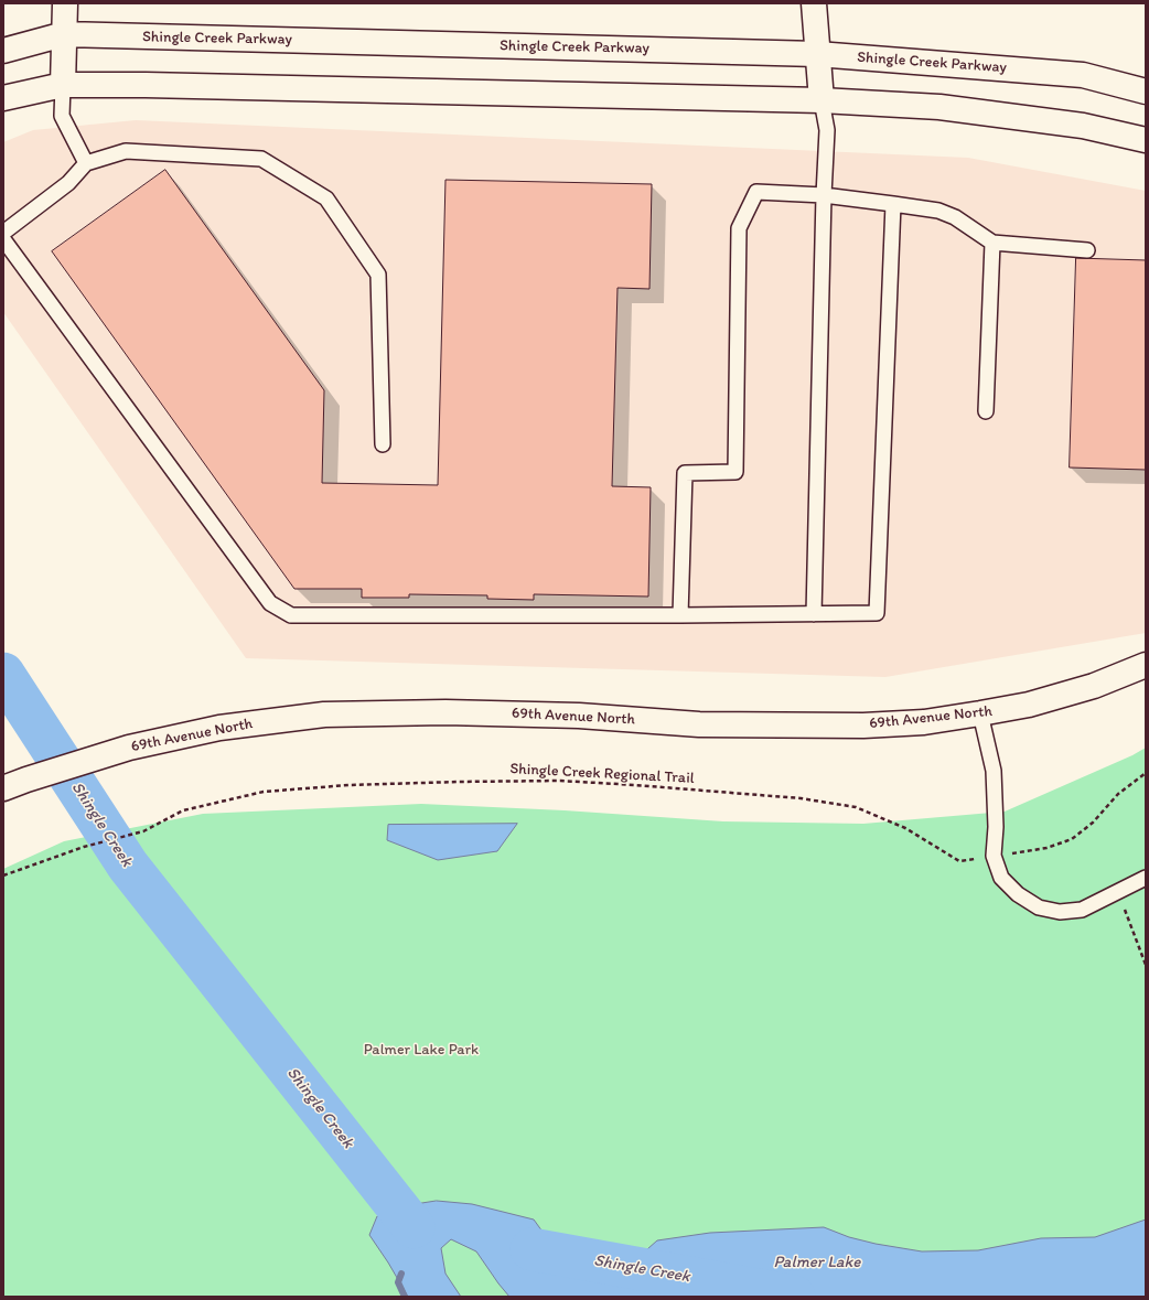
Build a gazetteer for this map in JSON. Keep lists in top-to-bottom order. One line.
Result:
{"streets":{"street":["Shingle Creek Parkway","69th Avenue North"],"path":["Shingle Creek Regional Trail"]},"water":["Shingle Creek","Palmer Lake"],"parks":["Palmer Lake Park"]}
